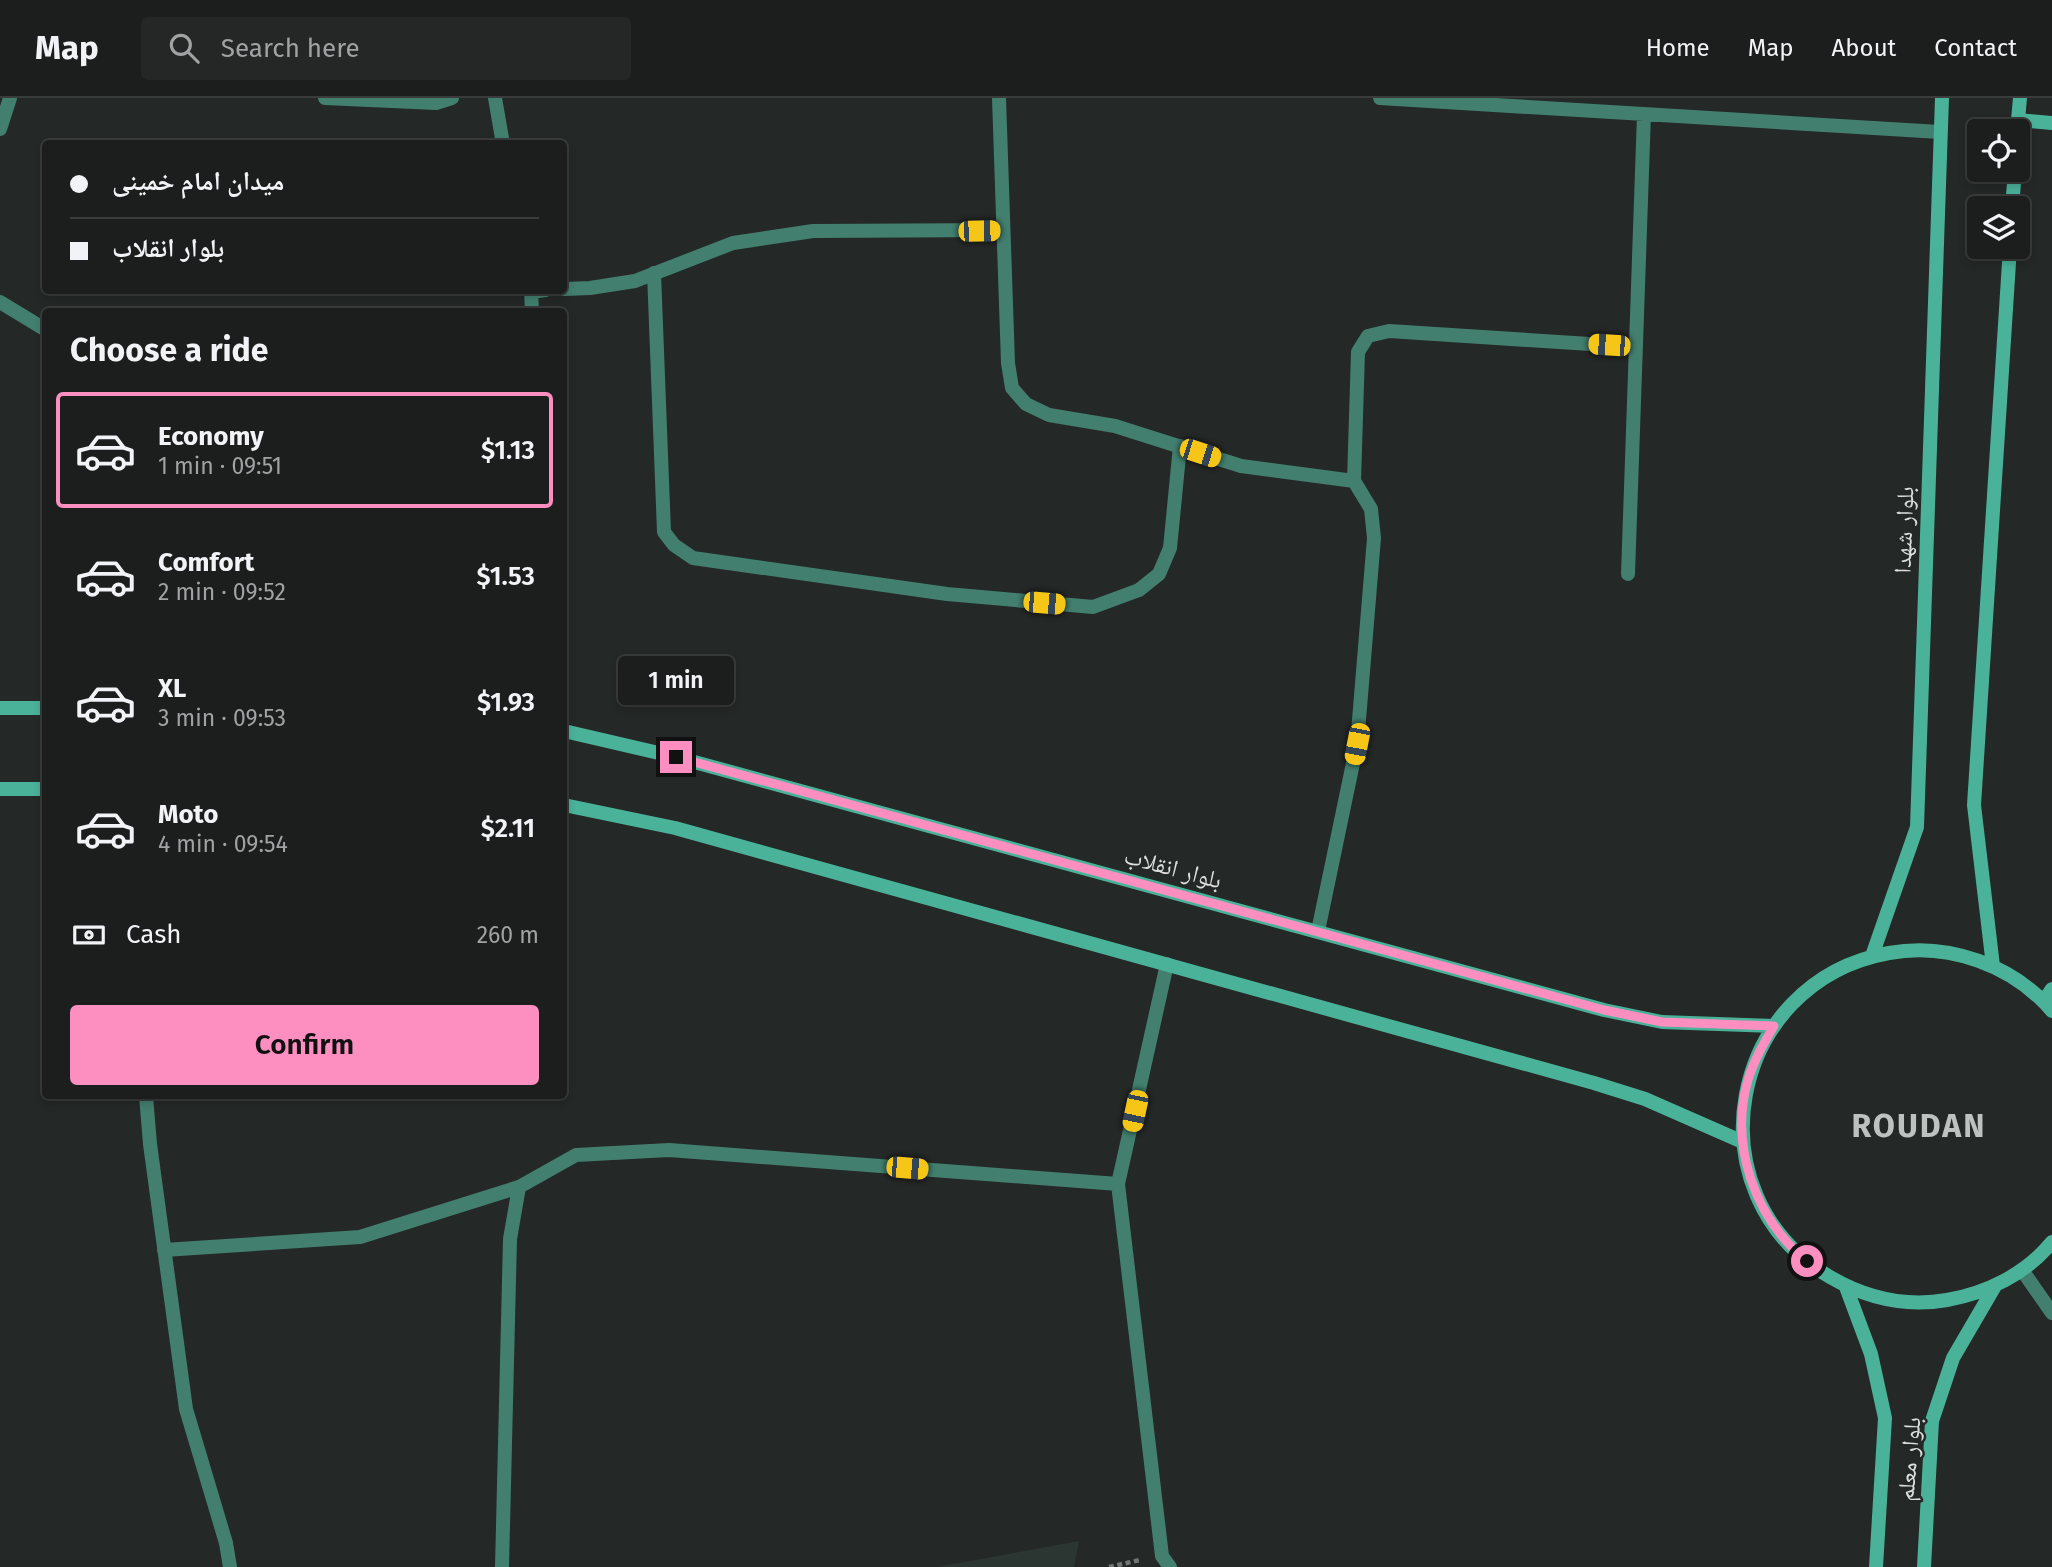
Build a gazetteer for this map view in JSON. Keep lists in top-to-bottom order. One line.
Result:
{"streets":{"main road":["بلوار شهدا","بلوار انقلاب","بلوار معلم"]},"districts":["ROUDAN"],"page":{"header":"Map","search":"Search here","nav":["Home","Map","About","Contact"],"banner":["میدان امام خمینی","بلوار انقلاب"],"heading":"Choose a ride","list":[{"name":"Economy","note":"1 min · 09:51","value":"$1.13"},{"name":"Comfort","note":"2 min · 09:52","value":"$1.53"},{"name":"XL","note":"3 min · 09:53","value":"$1.93"},{"name":"Moto","note":"4 min · 09:54","value":"$2.11"}],"bubble":"1 min","pay":["Cash","260 m"],"buttons":"Confirm"}}
